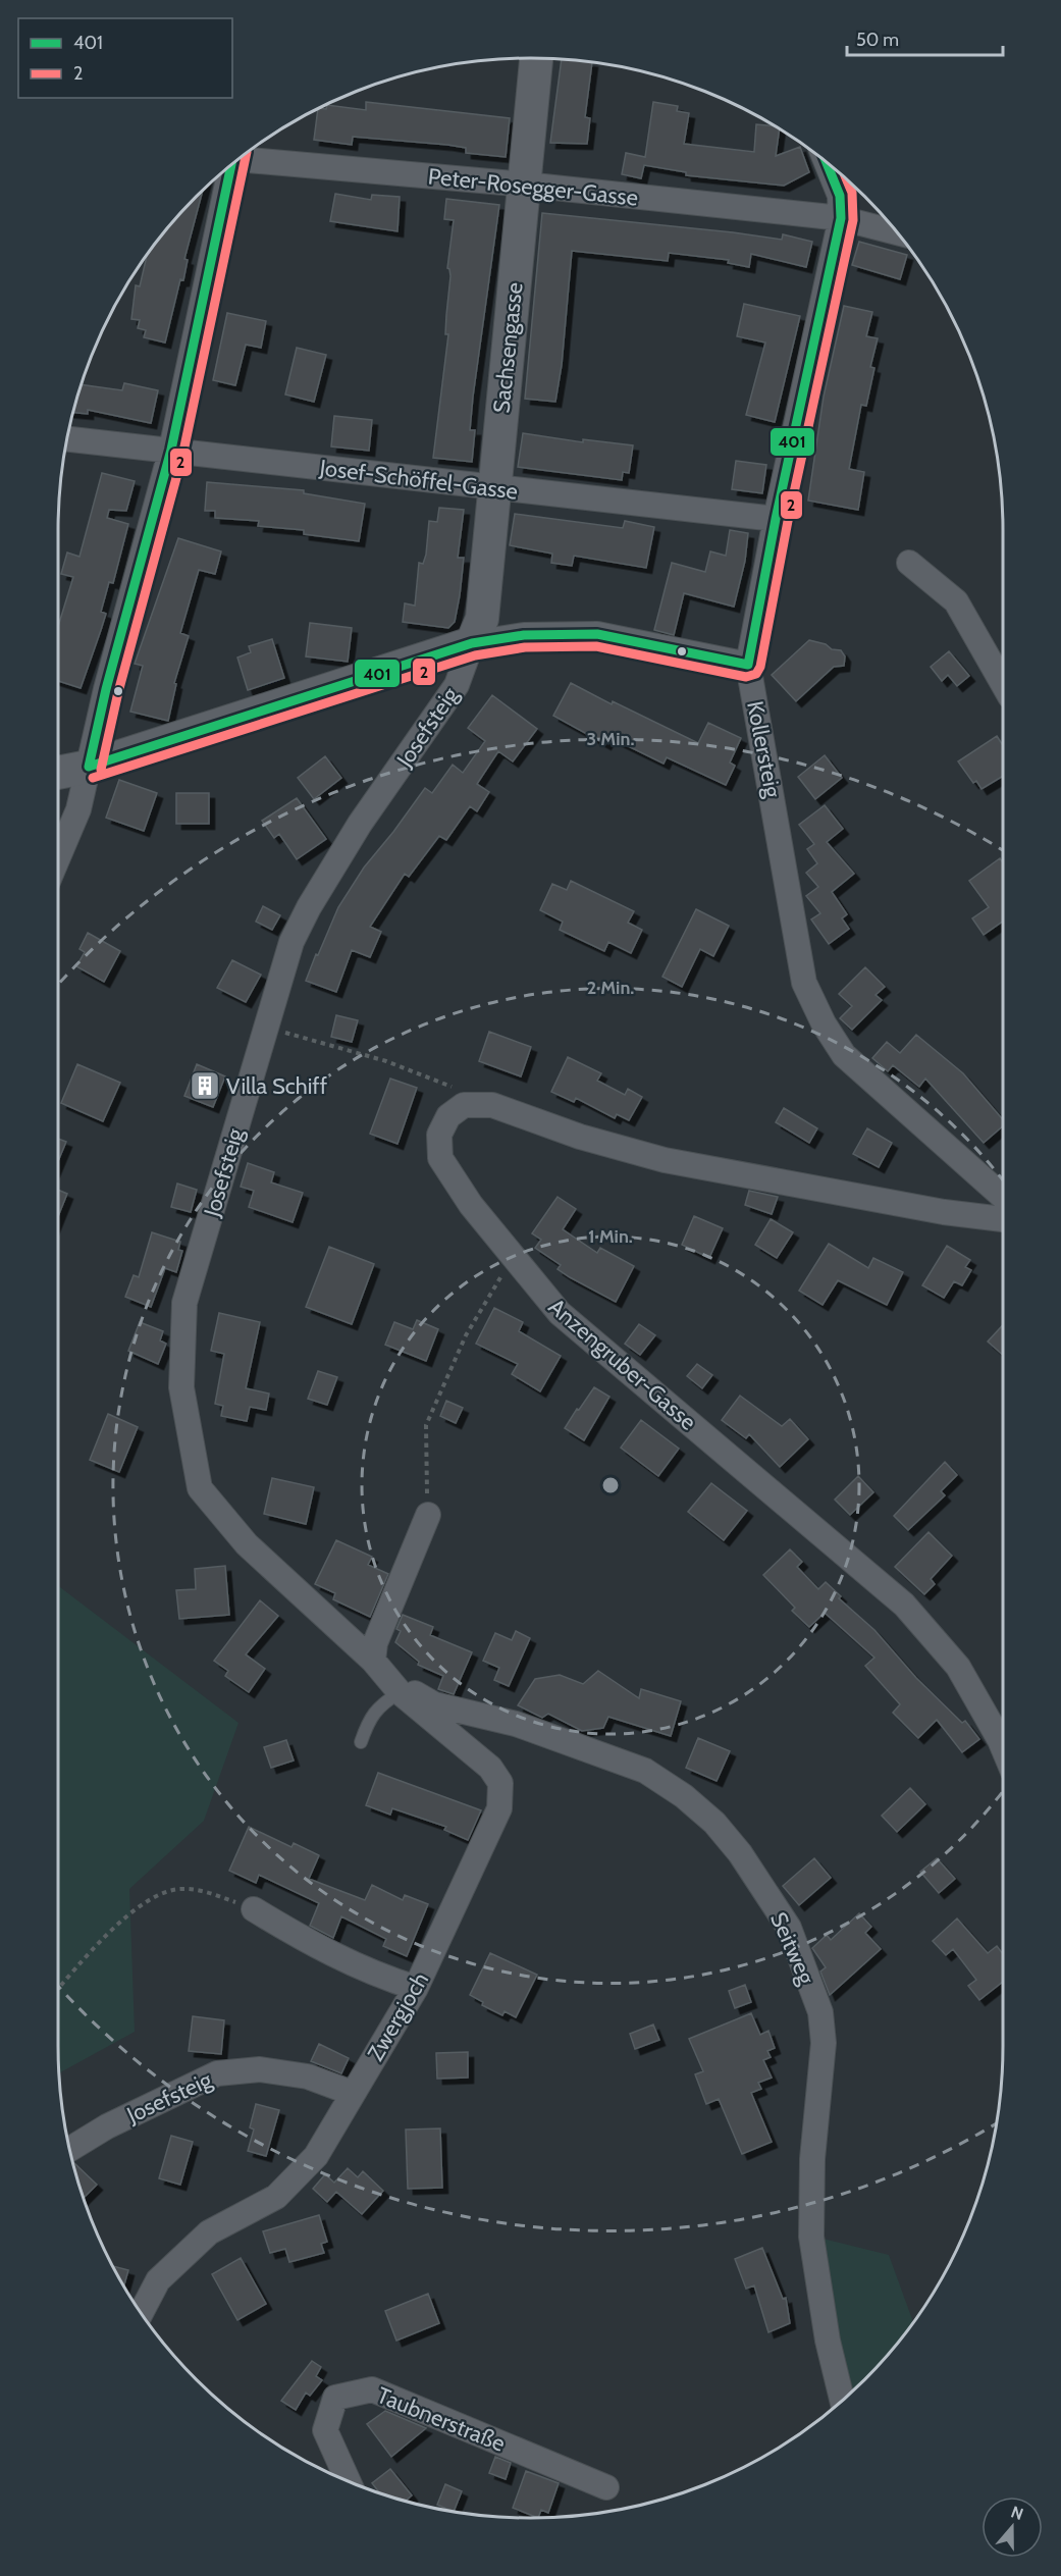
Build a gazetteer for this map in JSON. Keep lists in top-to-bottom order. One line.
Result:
{"streets":{"street":["Peter-Rosegger-Gasse","Sachsengasse","Josef-Schöffel-Gasse","Josefsteig","Kollersteig","Anzengruber-Gasse","Seitweg","Zwergjoch","Taubnerstraße"]},"crossings":[["Peter-Rosegger-Gasse","Sachsengasse"],["Peter-Rosegger-Gasse","Kollersteig"],["Sachsengasse","Josef-Schöffel-Gasse"],["Sachsengasse","Josefsteig"],["Josef-Schöffel-Gasse","Kollersteig"],["Josefsteig","Seitweg"],["Josefsteig","Zwergjoch"],["Seitweg","Zwergjoch"]],"places":{"building":["Villa Schiff"]},"lines":["transit line 2","transit line 401"],"legend":["401","2"],"scale_bar":"50 m","north":"top","rings":["3 Min.","2 Min.","1 Min."]}
